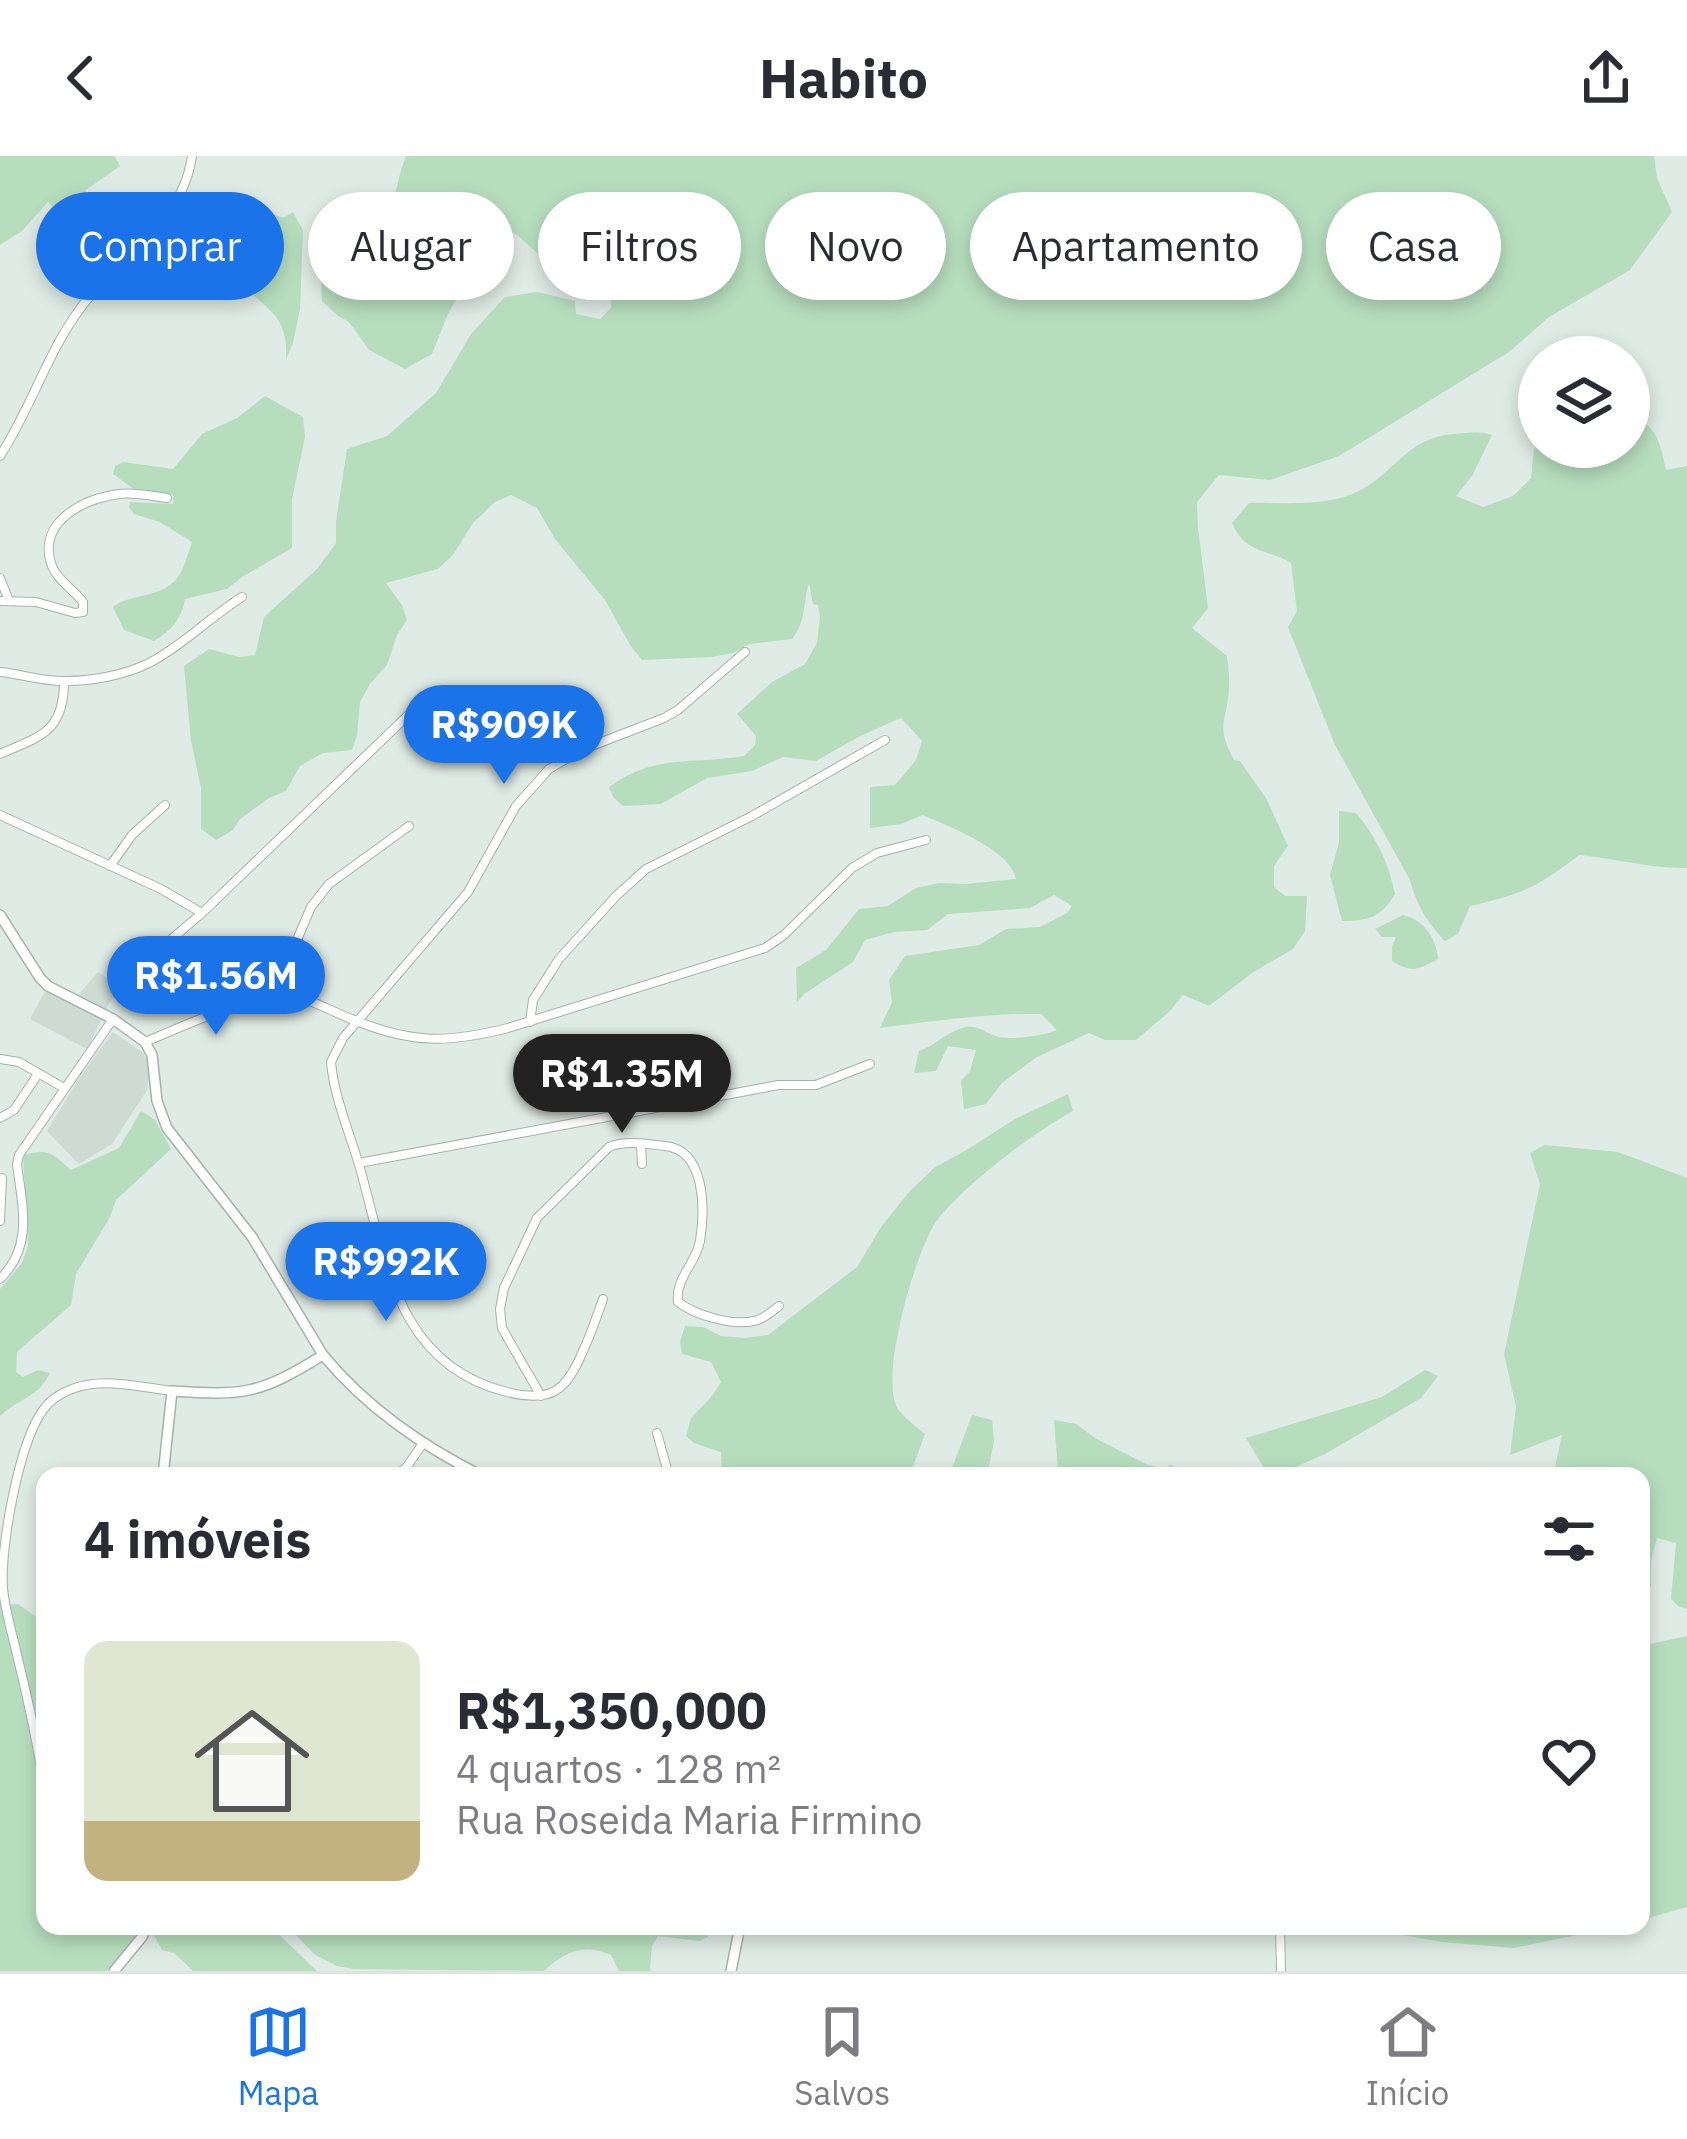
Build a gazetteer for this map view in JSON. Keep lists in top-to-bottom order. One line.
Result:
{"page":{"header":"Habito","chip":["Comprar","Alugar","Filtros","Novo","Apartamento","Casa"],"price":["R$909K","R$1.56M","R$1.35M","R$992K"],"heading":"4 imóveis","list":[{"name":"R$1,350,000","note":"4 quartos · 128 m² · Rua Roseida Maria Firmino"}],"tabs":["Mapa","Salvos","Início"]}}
